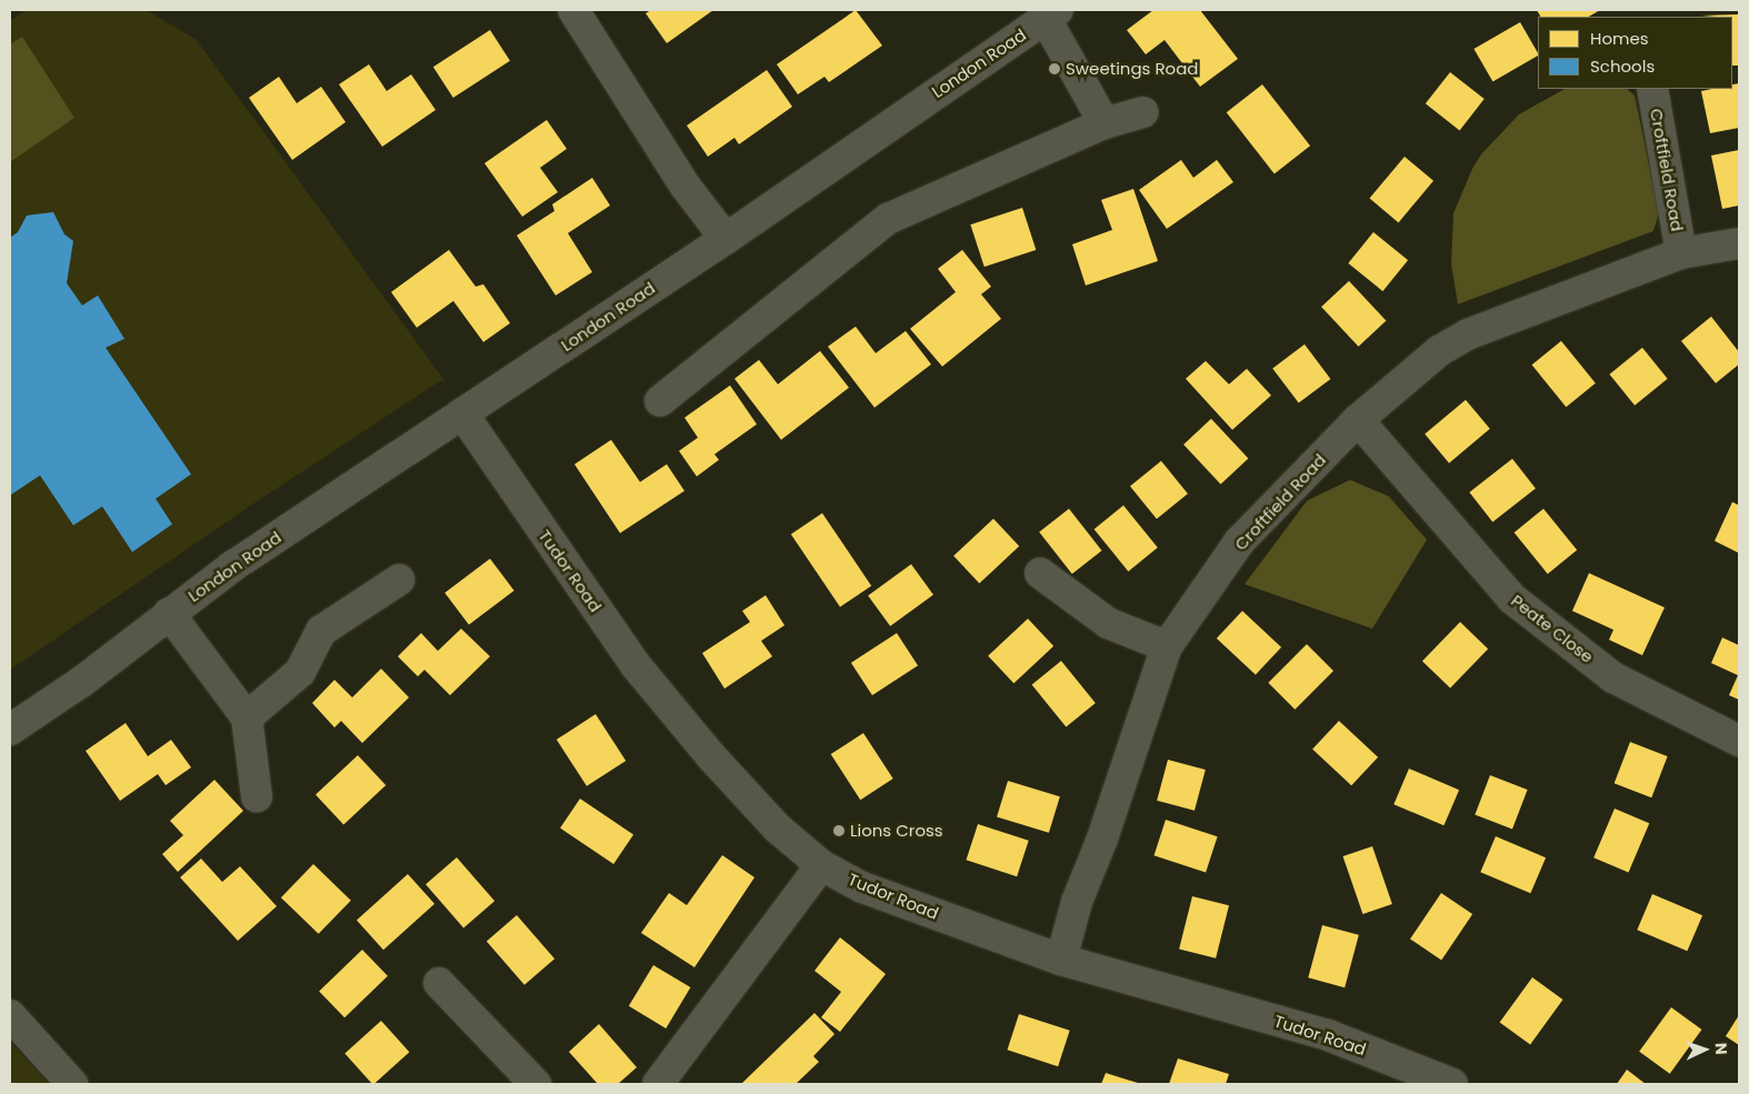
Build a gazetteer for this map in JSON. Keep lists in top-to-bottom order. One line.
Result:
{"streets":{"street":["London Road","Croftfield Road","Tudor Road","Peate Close"]},"crossings":[["London Road","Tudor Road"],["Croftfield Road","Tudor Road"],["Croftfield Road","Peate Close"]],"places":["Sweetings Road","Lions Cross"],"legend":["Homes","Schools"],"north":"right"}
